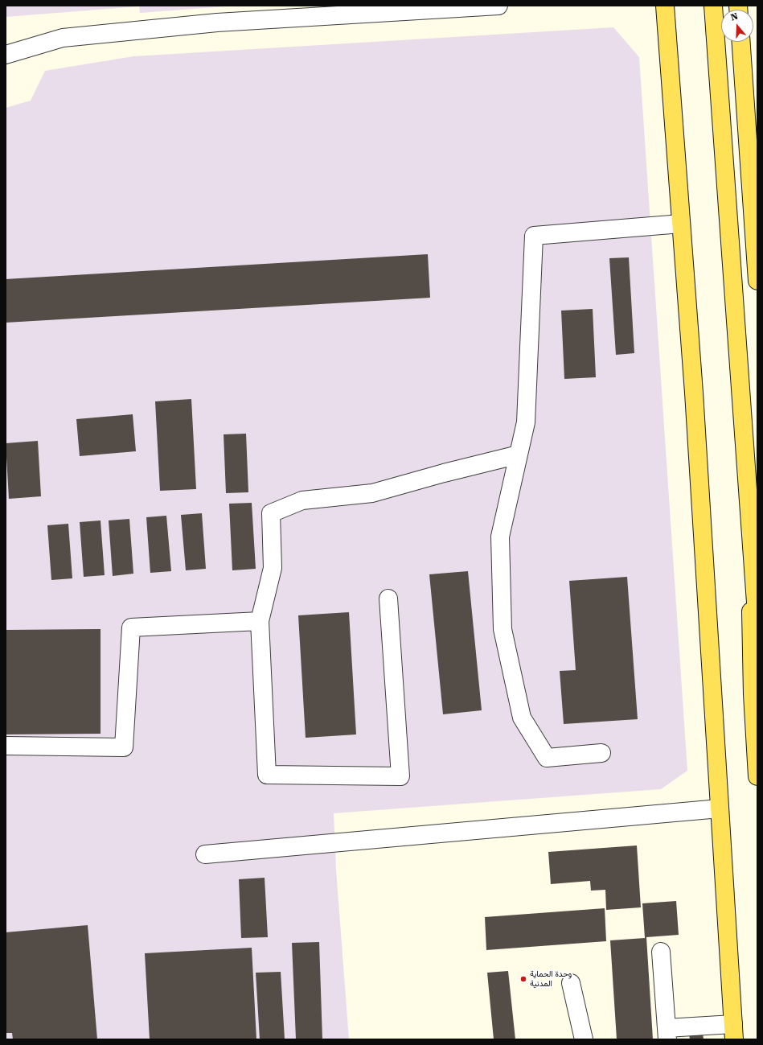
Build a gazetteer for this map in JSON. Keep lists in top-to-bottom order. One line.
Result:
{"places":["وحدة الحماية المدنية"],"north":"top"}
